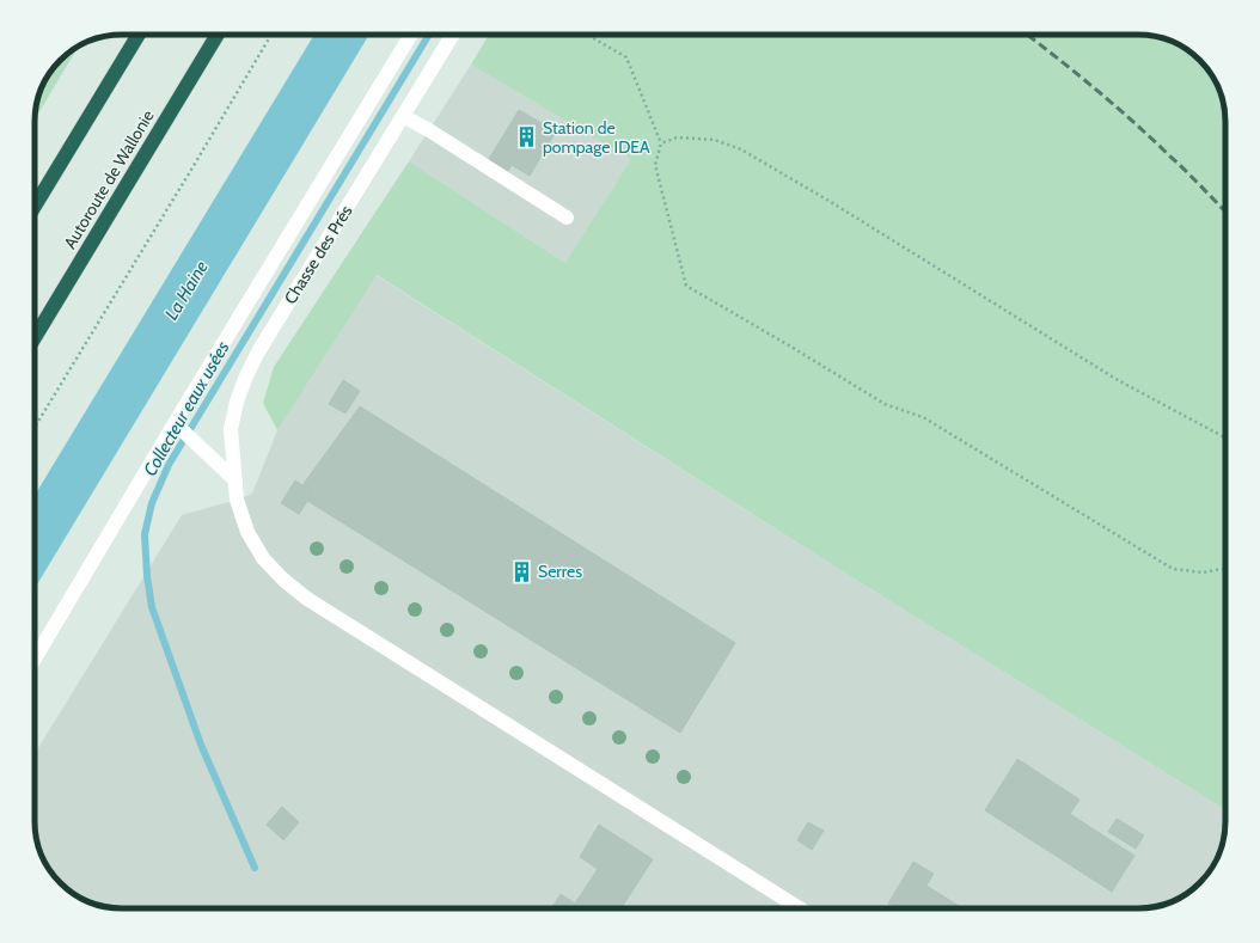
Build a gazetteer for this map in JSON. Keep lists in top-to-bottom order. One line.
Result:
{"streets":{"highway":["Autoroute de Wallonie"],"street":["Chasse des Prés"]},"water":["La Haine","Collecteur eaux usées"],"places":{"building":["Station de pompage IDEA","Serres"]}}
